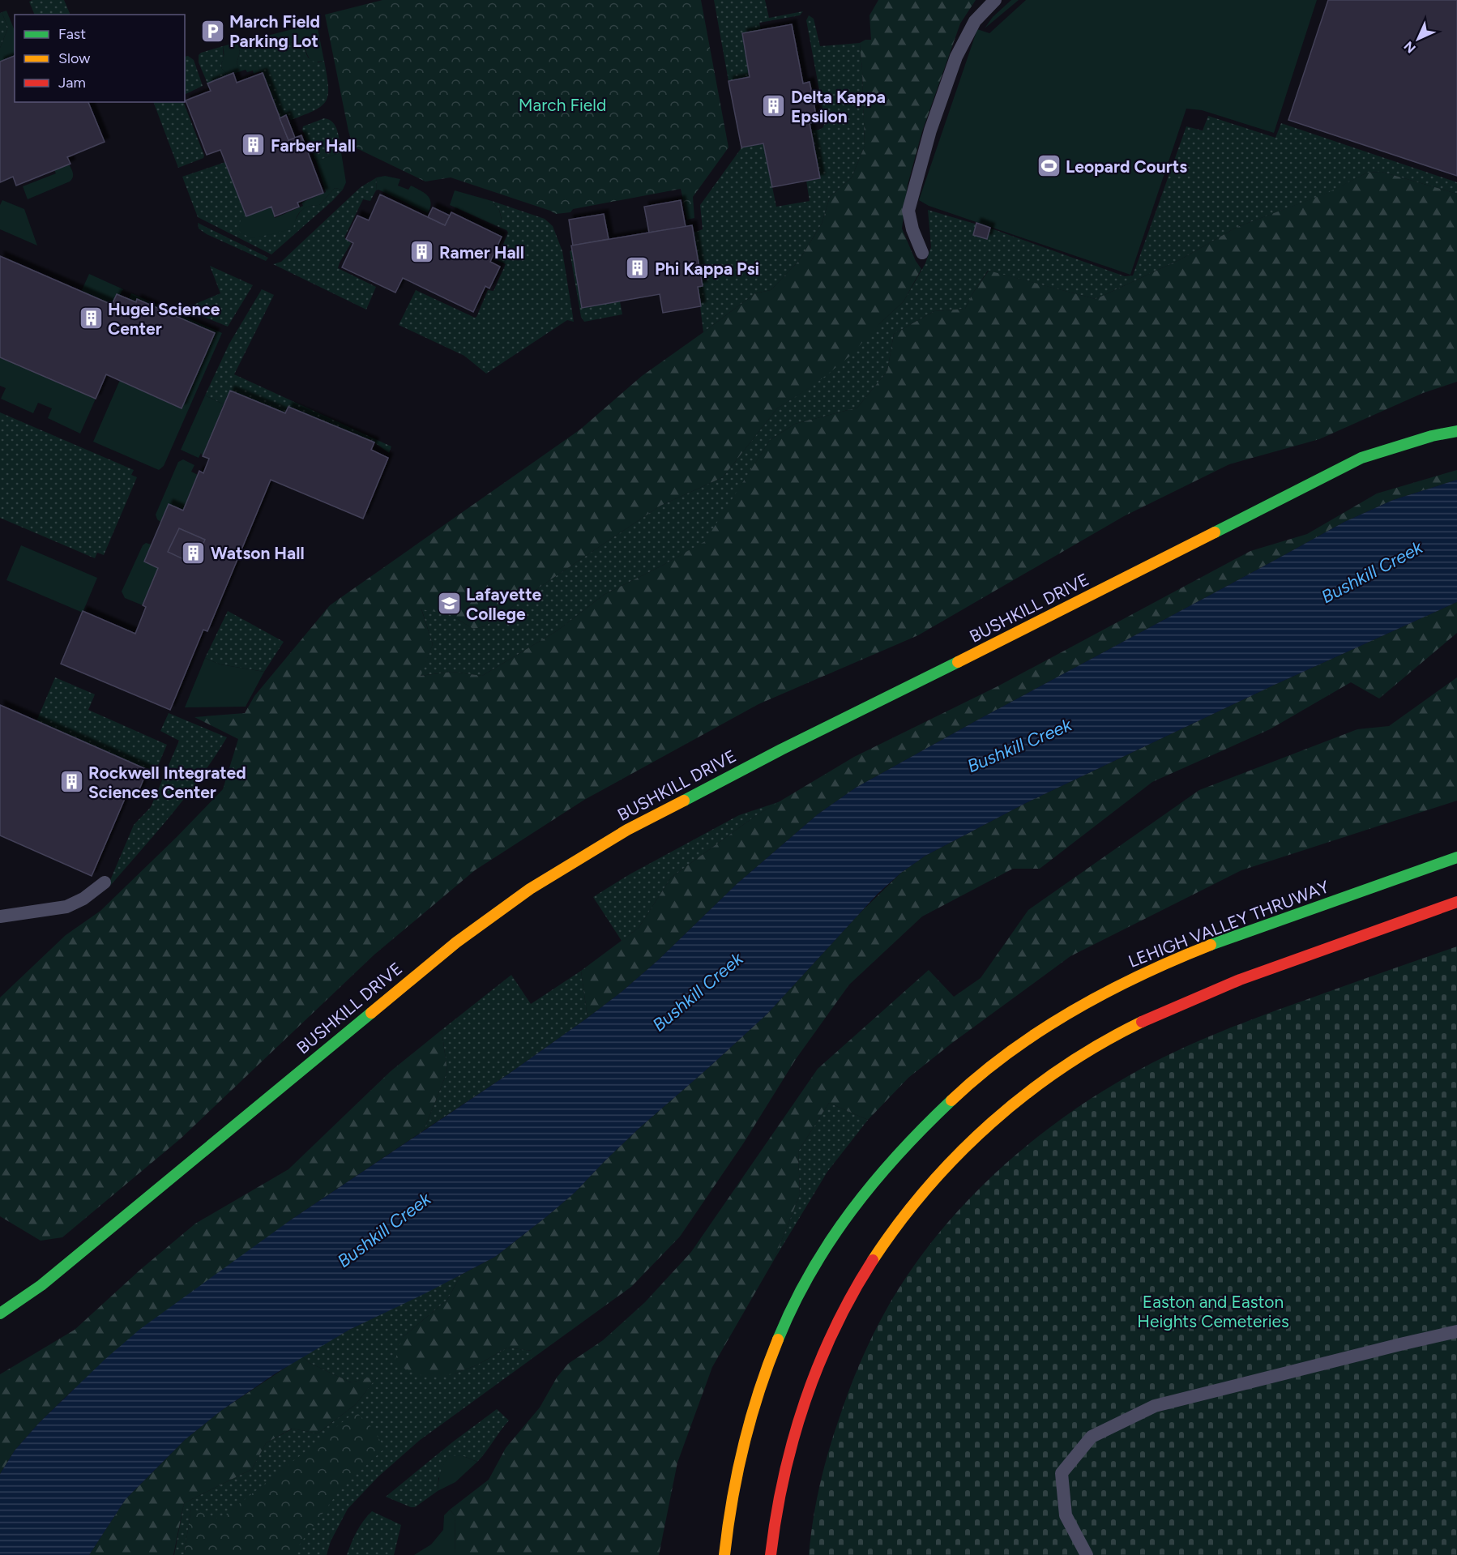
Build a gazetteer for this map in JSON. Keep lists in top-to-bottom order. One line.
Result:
{"streets":{"main road":["BUSHKILL DRIVE","LEHIGH VALLEY THRUWAY"]},"water":["Bushkill Creek"],"parks":["March Field","Easton and Easton Heights Cemeteries"],"places":{"parking":["March Field Parking Lot"],"building":["Delta Kappa Epsilon","Farber Hall","Ramer Hall","Phi Kappa Psi","Hugel Science Center","Watson Hall","Rockwell Integrated Sciences Center"],"sports":["Leopard Courts"],"school or university":["Lafayette College"]},"legend":["Fast","Slow","Jam"],"north":"bottom left"}
